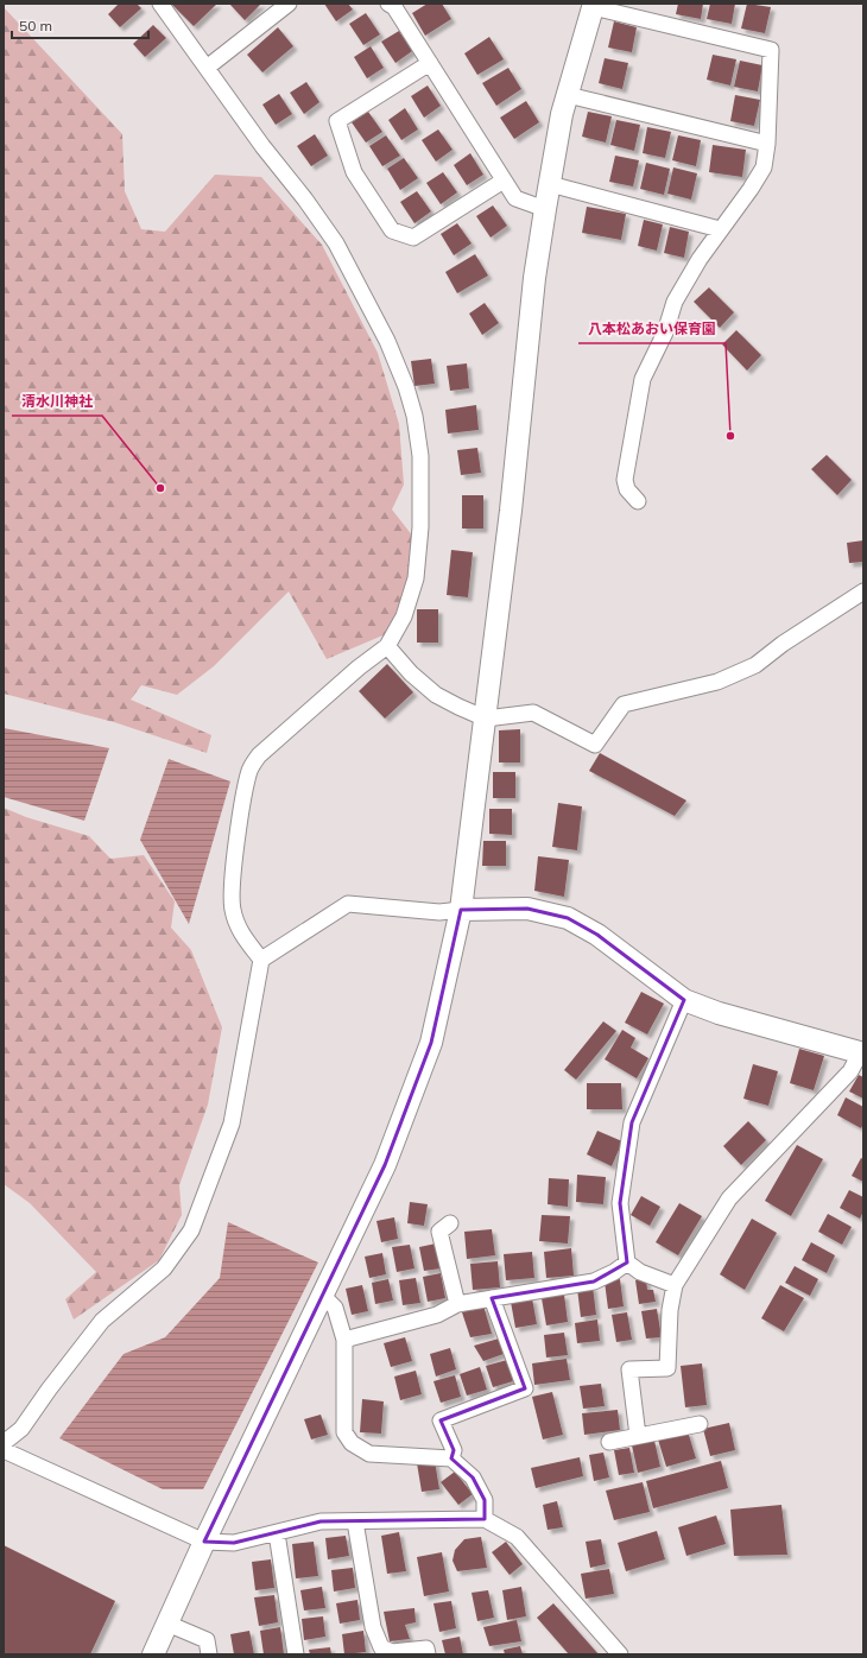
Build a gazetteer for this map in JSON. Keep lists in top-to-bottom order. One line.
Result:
{"places":["八本松あおい保育園","清水川神社"],"scale_bar":"50 m"}
